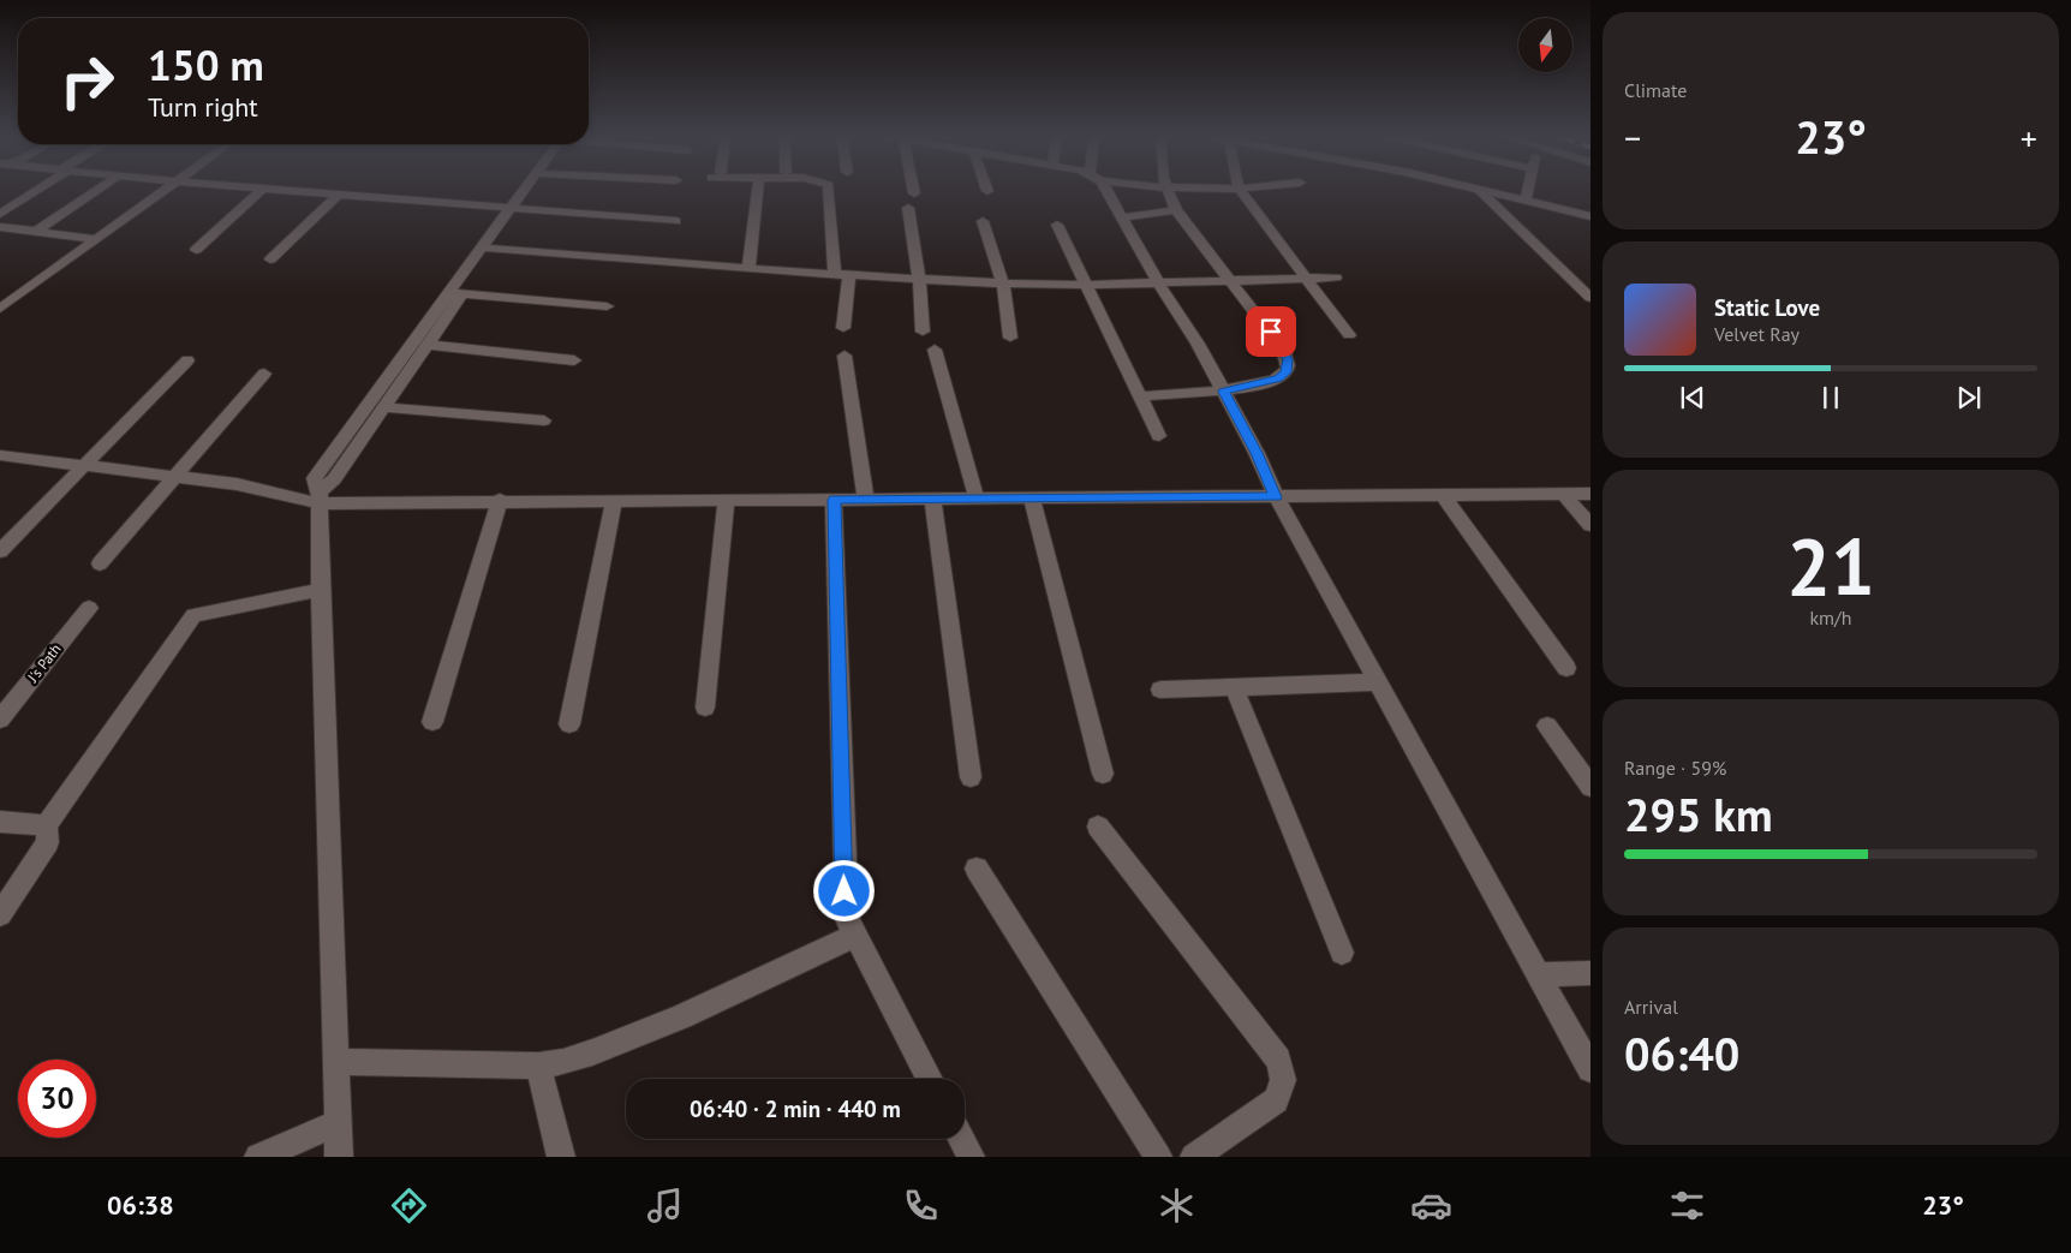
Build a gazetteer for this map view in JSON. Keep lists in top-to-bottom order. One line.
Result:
{"streets":{"street":["J's Path"]},"north":"bottom","page":{"tile":["Climate",["21","km/h"],["Range · 59%","295 km"],["Arrival","06:40"]],"turn":["150 m","Turn right"],"heat":["−","23°","+"],"song":["Static Love","Velvet Ray"],"limit":"30","trip":"06:40 · 2 min · 440 m","tabs":["06:38","23°"]}}
